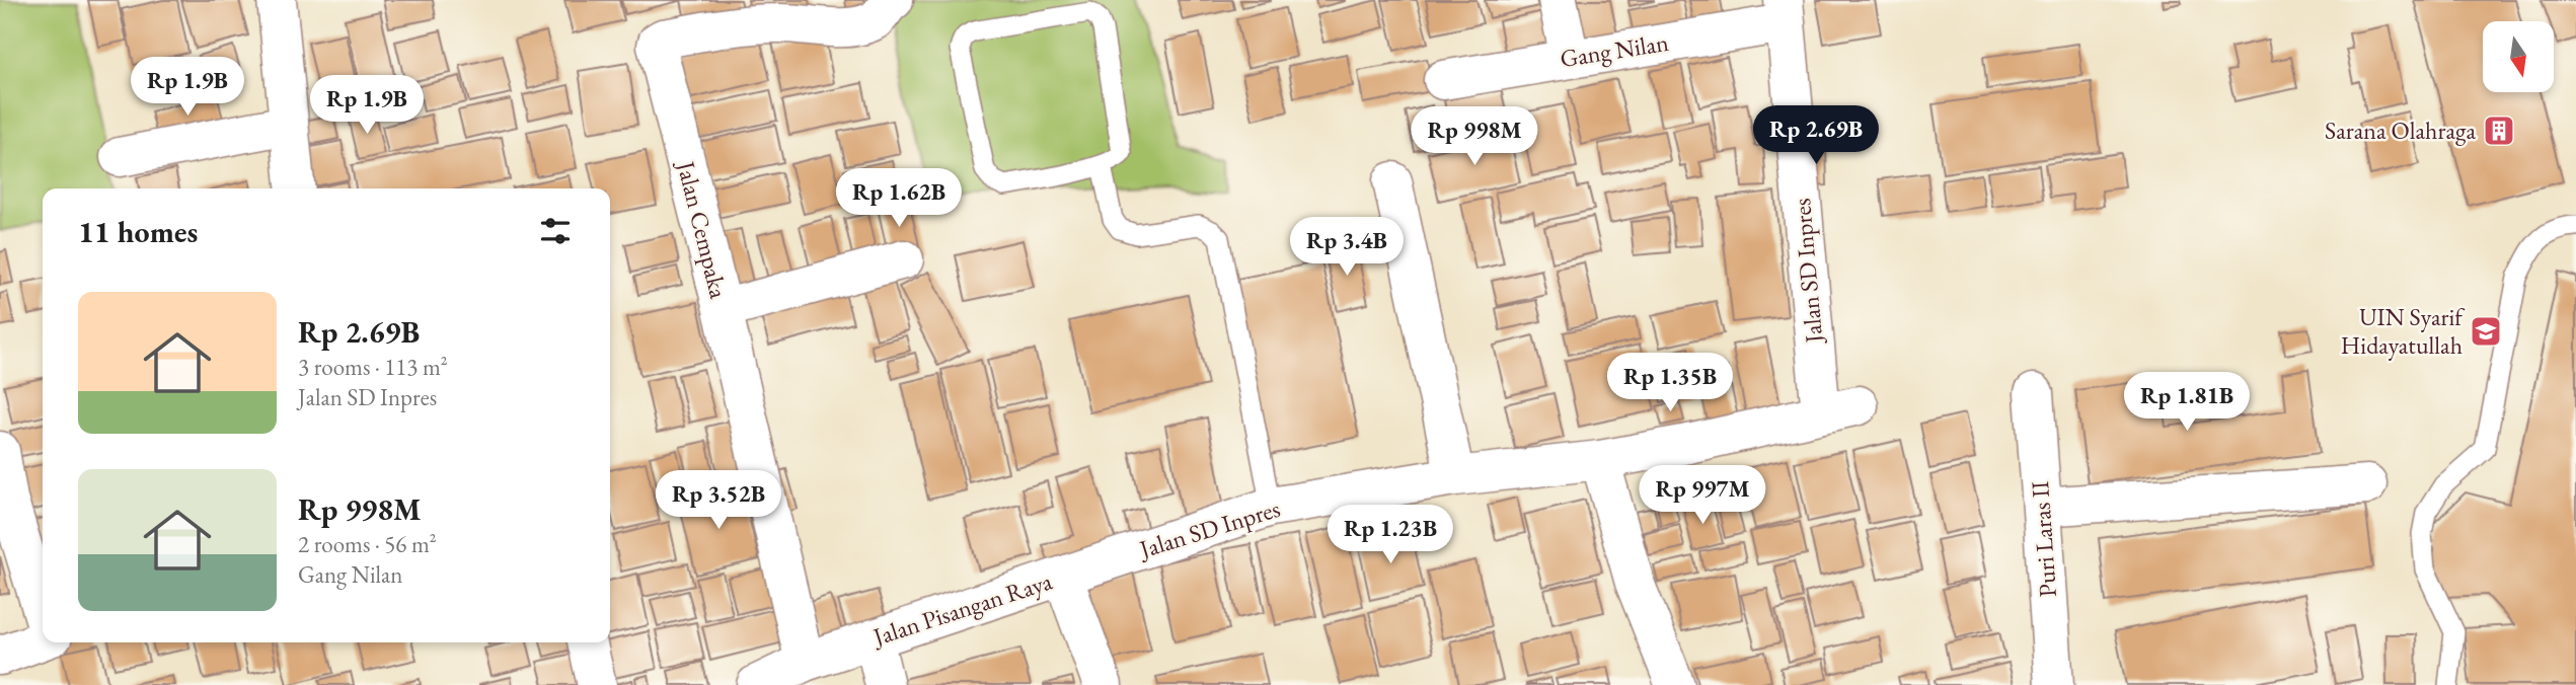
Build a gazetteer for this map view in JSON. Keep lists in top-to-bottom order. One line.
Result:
{"streets":{"street":["Gang Nilan","Jalan Cempaka","Jalan SD Inpres","Puri Laras II","Jalan Pisangan Raya"]},"crossings":[["Gang Nilan","Jalan SD Inpres"],["Jalan Cempaka","Jalan Pisangan Raya"],["Jalan SD Inpres","Jalan Pisangan Raya"]],"places":{"building":["Sarana Olahraga"],"school or university":["UIN Syarif Hidayatullah"]},"north":"bottom","page":{"price":["Rp 1.9B","Rp 1.9B","Rp 2.69B","Rp 998M","Rp 1.62B","Rp 3.4B","Rp 1.35B","Rp 1.81B","Rp 997M","Rp 3.52B","Rp 1.23B"],"heading":"11 homes","list":[{"name":"Rp 2.69B","note":"3 rooms · 113 m² · Jalan SD Inpres"},{"name":"Rp 998M","note":"2 rooms · 56 m² · Gang Nilan"}]}}
